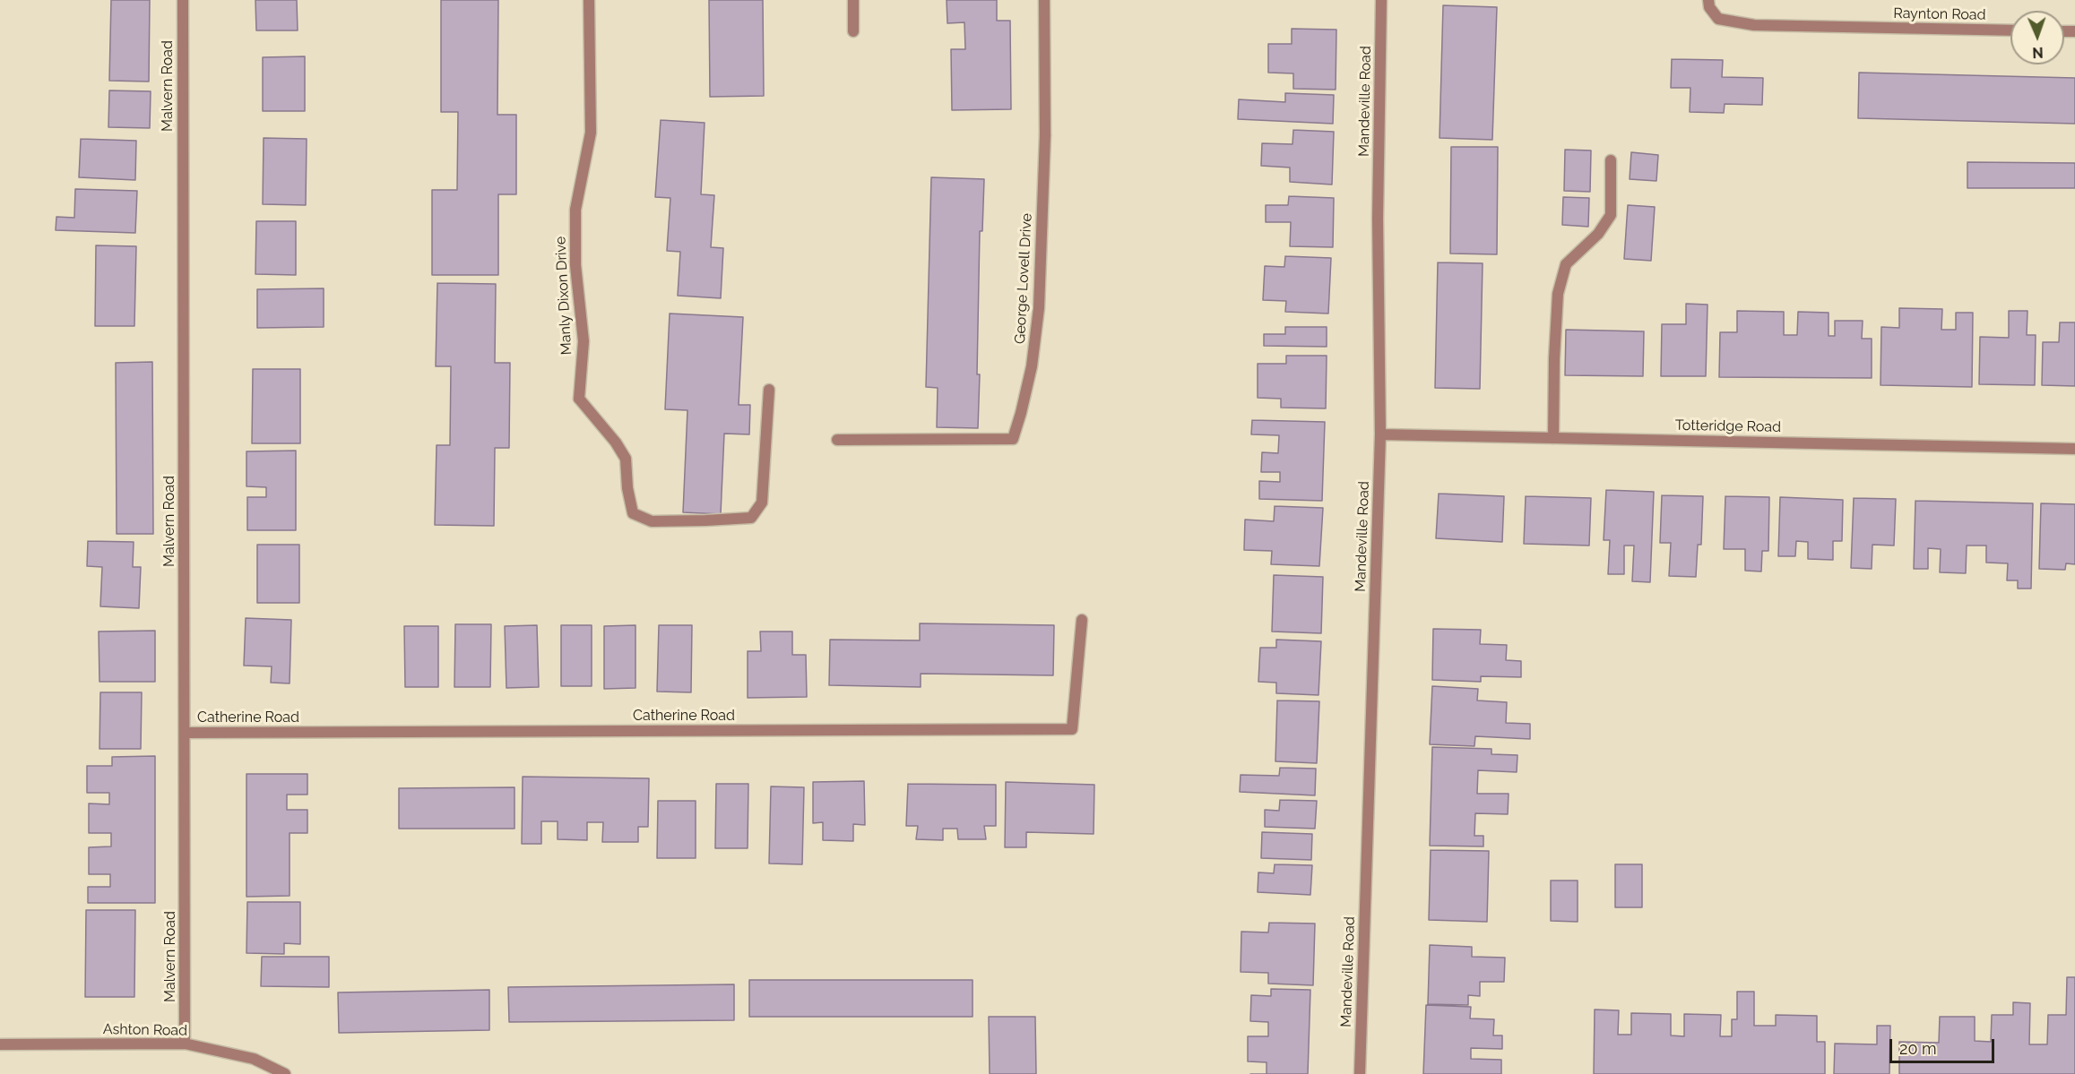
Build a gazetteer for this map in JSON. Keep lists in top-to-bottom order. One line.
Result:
{"streets":{"street":["Raynton Road","Malvern Road","Mandeville Road","George Lovell Drive","Manly Dixon Drive","Totteridge Road","Catherine Road","Ashton Road"]},"crossings":[["Malvern Road","Catherine Road"],["Malvern Road","Ashton Road"],["Mandeville Road","Totteridge Road"]],"scale_bar":"20 m","north":"bottom"}
